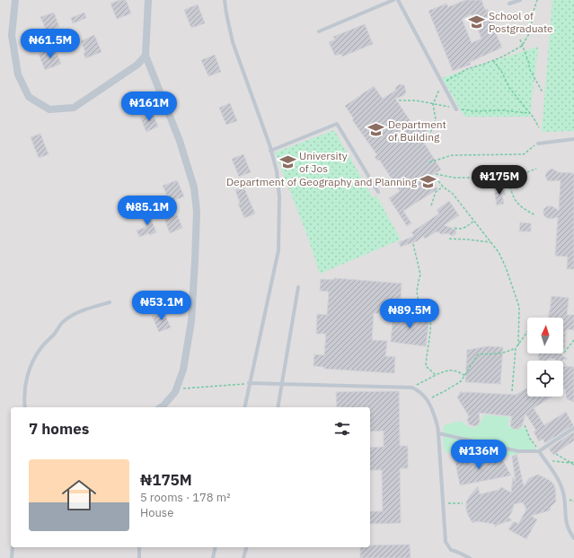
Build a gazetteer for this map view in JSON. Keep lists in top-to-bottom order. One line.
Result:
{"places":{"school or university":["School of Postgraduate","Department of Building","University of Jos","Department of Geography and Planning"]},"north":"top","page":{"price":["₦61.5M","₦161M","₦175M","₦85.1M","₦53.1M","₦89.5M","₦136M"],"heading":"7 homes","list":[{"name":"₦175M","note":"5 rooms · 178 m² · House"}]}}
